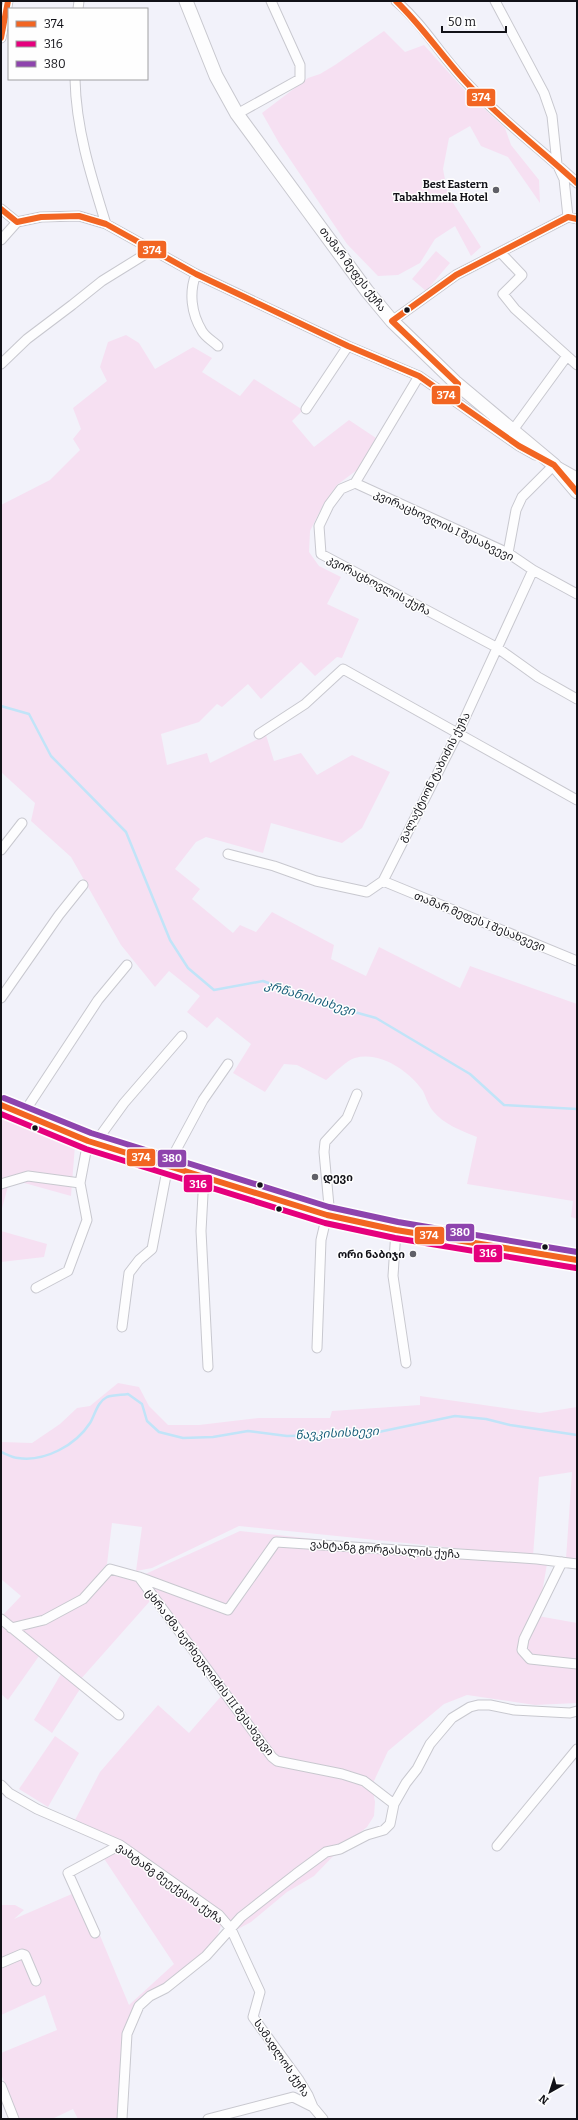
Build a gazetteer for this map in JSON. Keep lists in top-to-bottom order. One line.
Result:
{"streets":{"street":["თამარ მეფეს ქუჩა","კვირაცხოვლის I შესახვევი","კვირაცხოვლის ქუჩა","გალაქტიონ ტაბიძის ქუჩა","თამარ მეფეს I შესახვევი","ვახტანგ გორგასალის ქუჩა","ცხრა ძმა ხერხეულიძის III შესახვევი","ვახტანგ მეექვსის ქუჩა","სამადლოს ქუჩა"]},"crossings":[["კვირაცხოვლის I შესახვევი","კვირაცხოვლის ქუჩა"],["კვირაცხოვლის I შესახვევი","გალაქტიონ ტაბიძის ქუჩა"],["კვირაცხოვლის ქუჩა","გალაქტიონ ტაბიძის ქუჩა"],["გალაქტიონ ტაბიძის ქუჩა","თამარ მეფეს I შესახვევი"],["ვახტანგ გორგასალის ქუჩა","ცხრა ძმა ხერხეულიძის III შესახვევი"],["ვახტანგ მეექვსის ქუჩა","სამადლოს ქუჩა"]],"water":["კრწანისისხევი","წავკისისხევი"],"places":["Best Eastern Tabakhmela Hotel","დევი","ორი ნაბიჯი"],"lines":["transit line 374","transit line 380","transit line 316"],"legend":["374","316","380"],"scale_bar":"50 m","north":"bottom left"}
